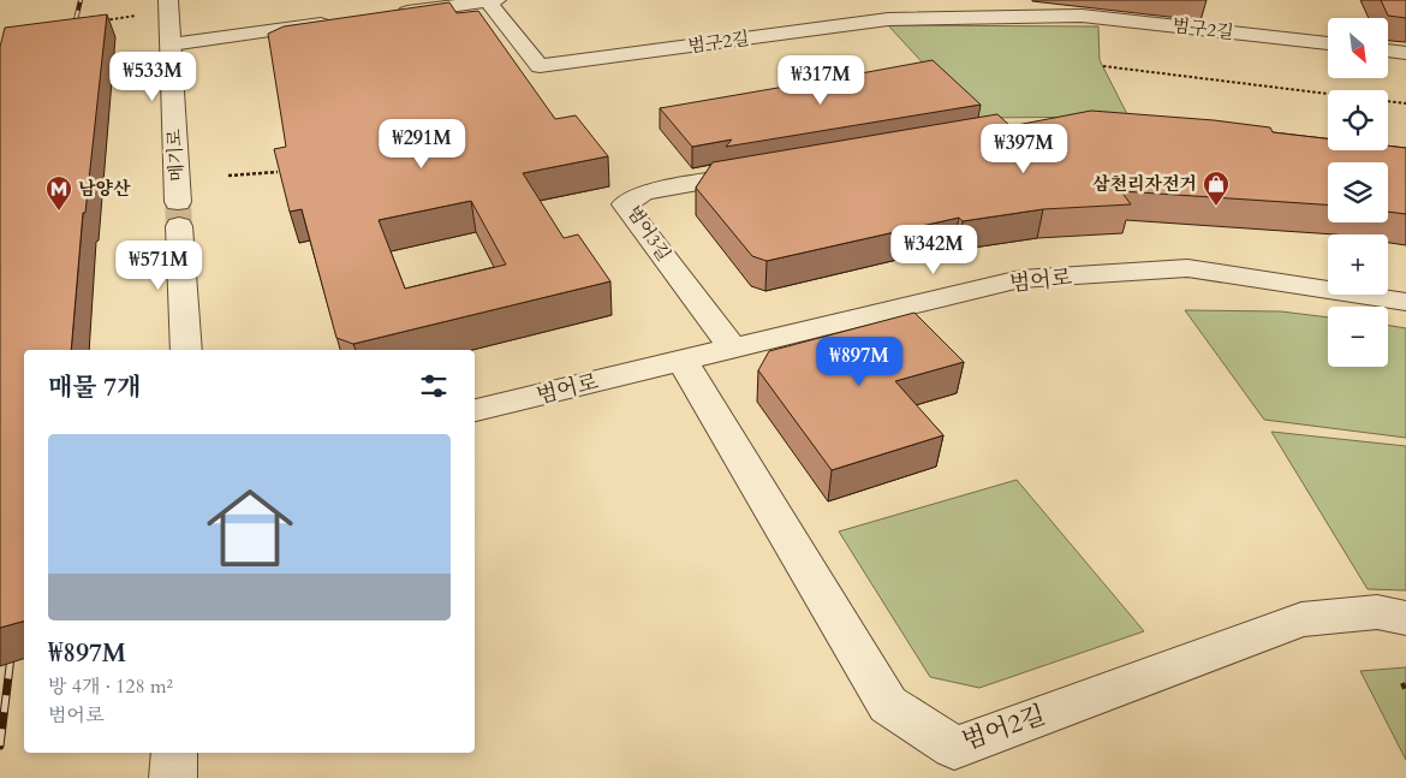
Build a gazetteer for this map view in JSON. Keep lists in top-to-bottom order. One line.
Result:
{"streets":{"street":["범구2길","메기로","범어3길","범어로","범어2길"]},"crossings":[["범어3길","범어로"],["범어로","범어2길"]],"places":{"shop":["삼천리자전거"],"metro station":["남양산"]},"north":"bottom right","page":{"map_buttons":["+","−"],"price":["₩533M","₩317M","₩291M","₩397M","₩342M","₩571M","₩897M"],"heading":"매물 7개","list":[{"name":"₩897M","note":"방 4개 · 128 m² · 범어로"}]}}
